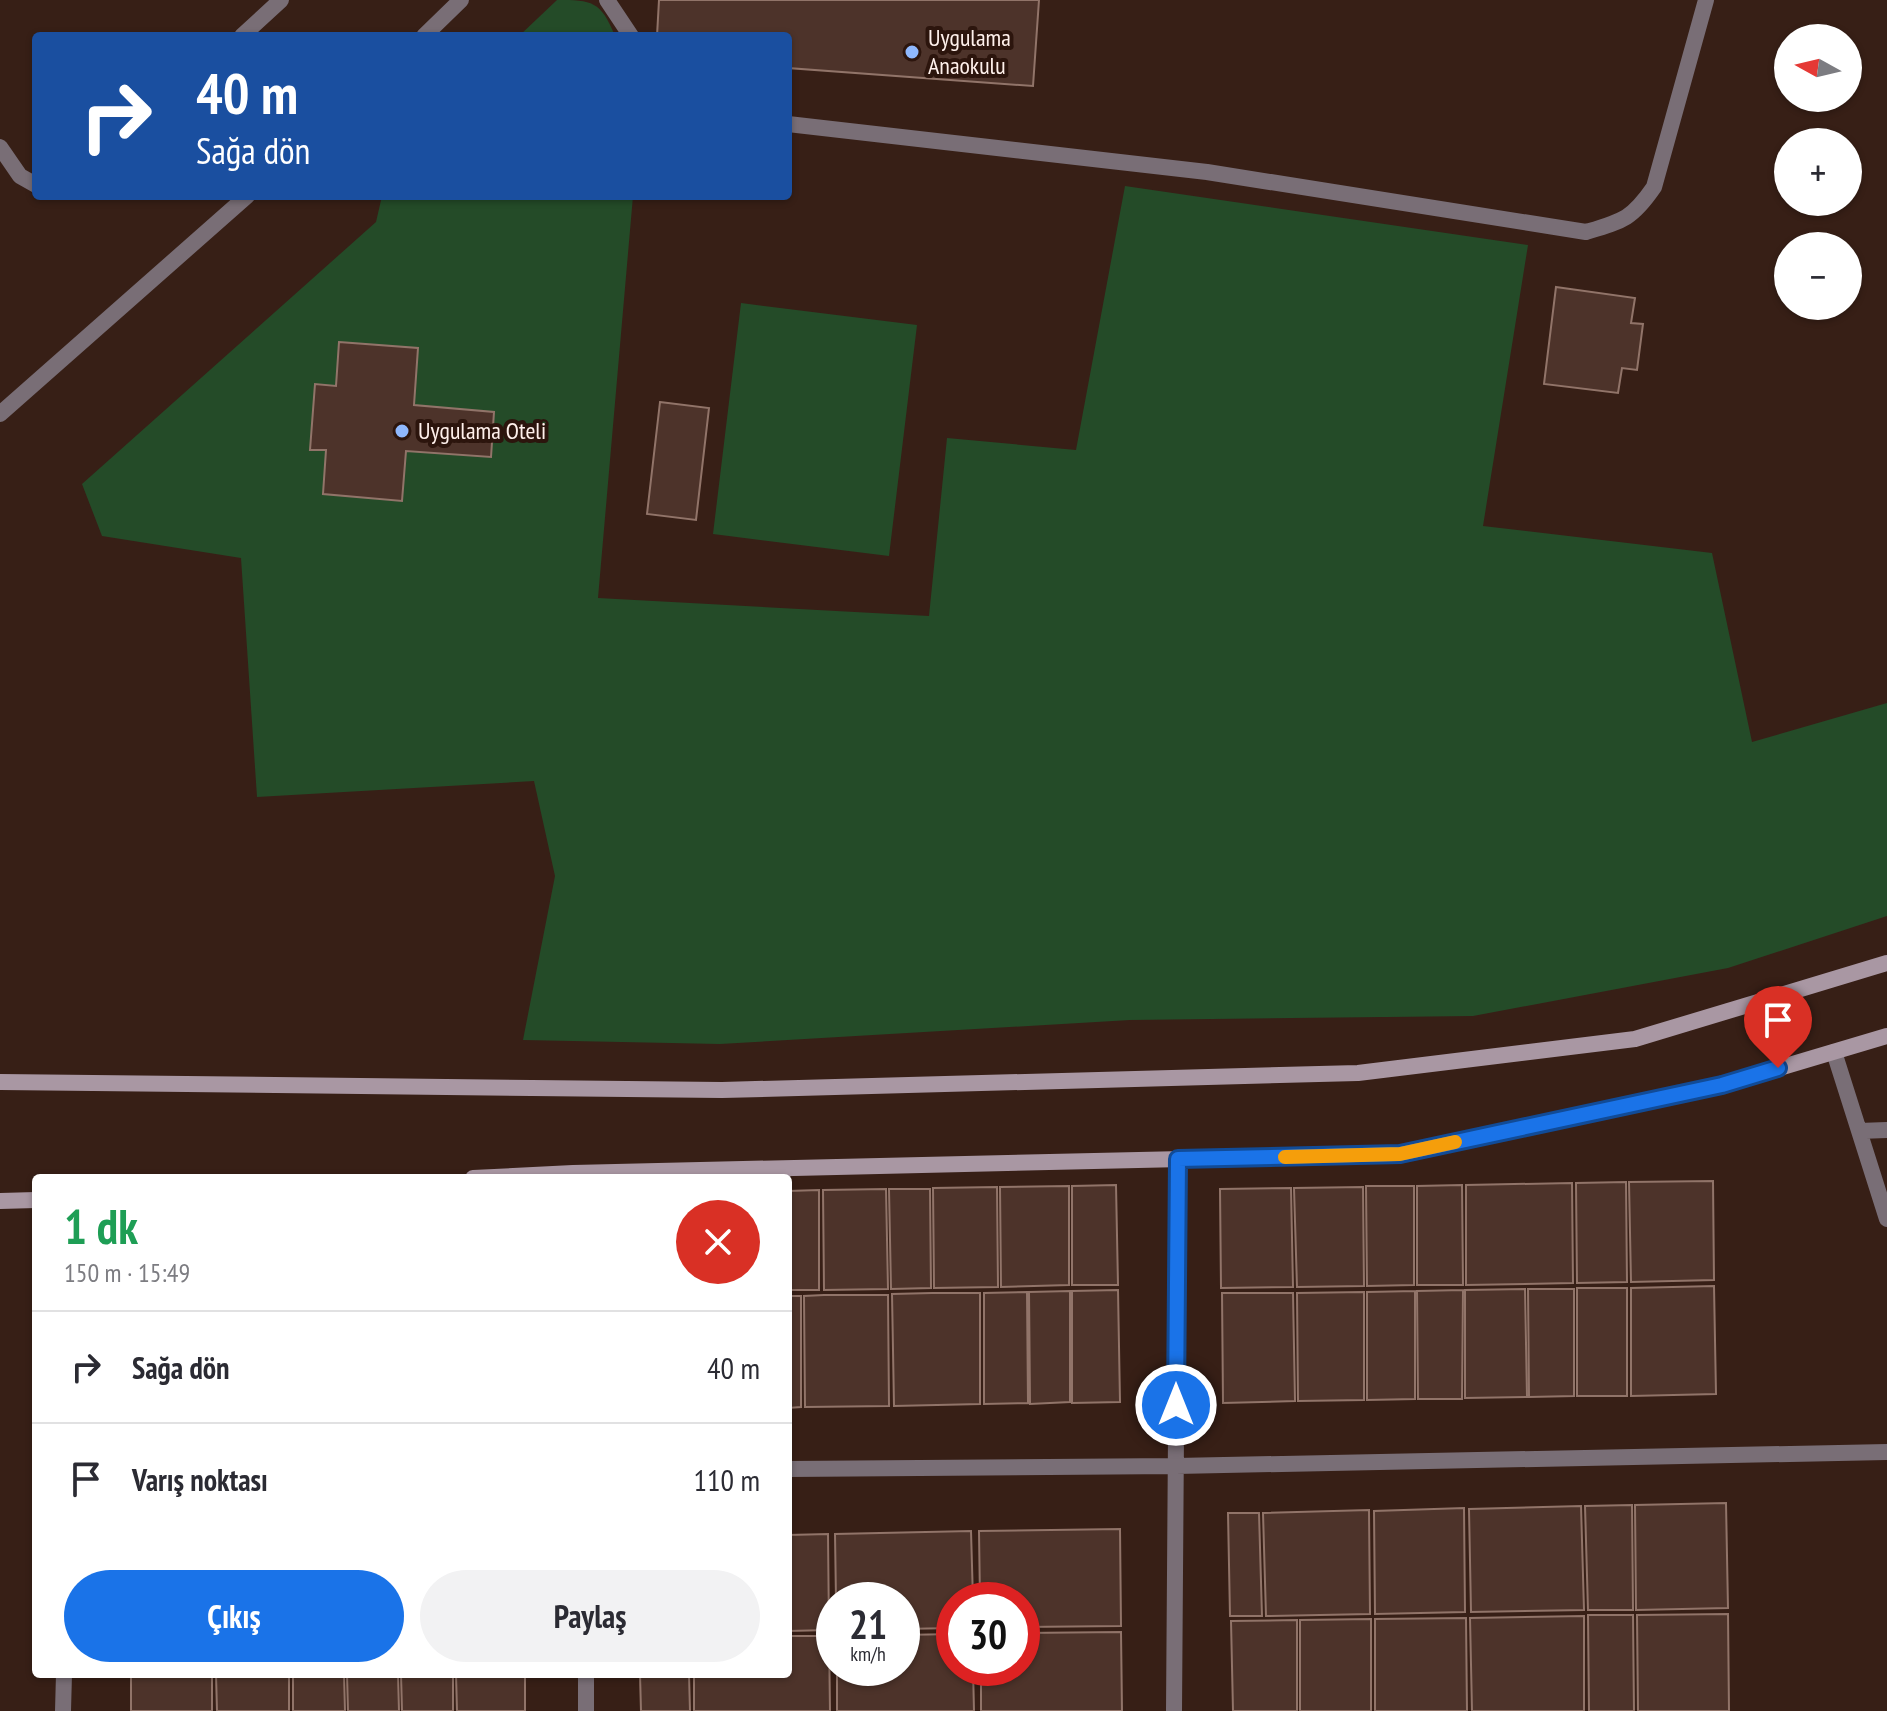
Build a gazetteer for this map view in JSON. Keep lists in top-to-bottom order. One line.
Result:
{"places":["Uygulama Anaokulu","Uygulama Oteli"],"north":"left","page":{"map_buttons":["+","−"],"turn":["40 m","Sağa dön"],"heading":["1 dk","150 m · 15:49"],"list":[{"name":"Sağa dön","value":"40 m"},{"name":"Varış noktası","value":"110 m"}],"buttons":["Çıkış","Paylaş"],"speed":"21 km/h","limit":"30"}}
